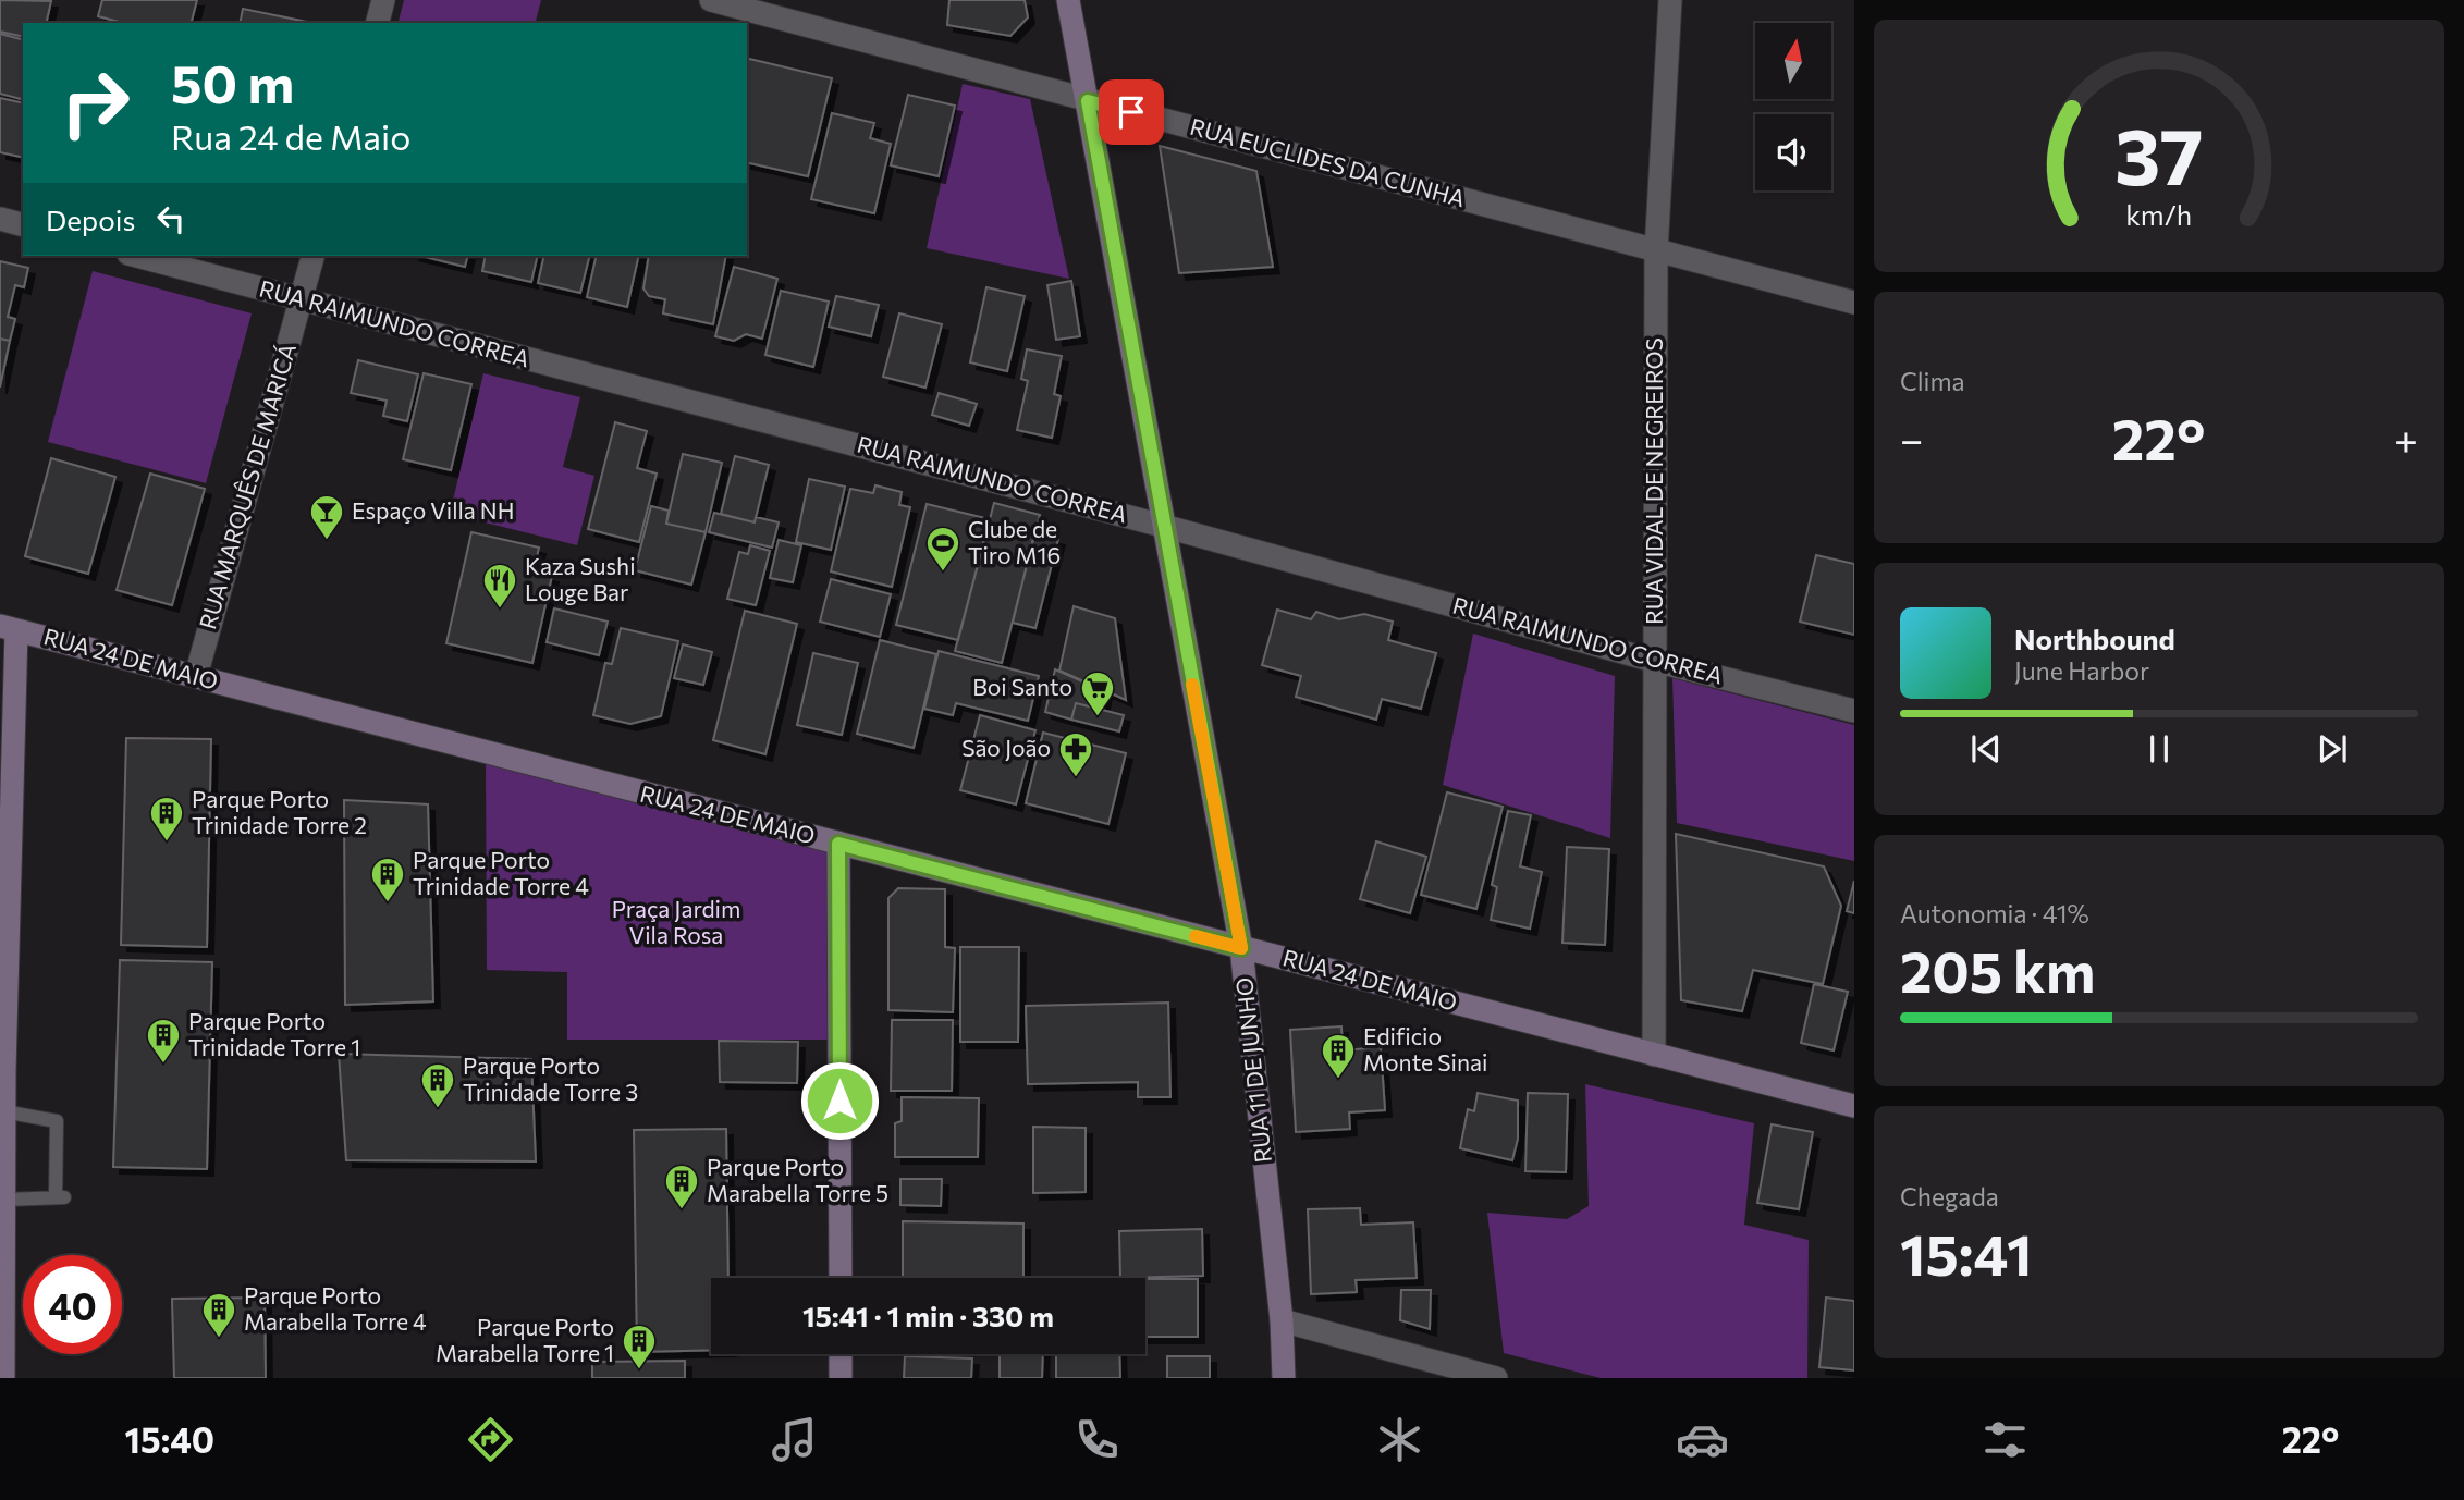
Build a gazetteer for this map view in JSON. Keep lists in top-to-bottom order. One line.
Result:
{"streets":{"street":["RUA EUCLIDES DA CUNHA","RUA RAIMUNDO CORREA","RUA VIDAL DE NEGREIROS","RUA MARQUÊS DE MARICÁ","RUA 24 DE MAIO","RUA 11 DE JUNHO"]},"crossings":[["RUA EUCLIDES DA CUNHA","RUA VIDAL DE NEGREIROS"],["RUA EUCLIDES DA CUNHA","RUA 11 DE JUNHO"],["RUA RAIMUNDO CORREA","RUA VIDAL DE NEGREIROS"],["RUA RAIMUNDO CORREA","RUA MARQUÊS DE MARICÁ"],["RUA RAIMUNDO CORREA","RUA 11 DE JUNHO"],["RUA VIDAL DE NEGREIROS","RUA 24 DE MAIO"],["RUA MARQUÊS DE MARICÁ","RUA 24 DE MAIO"],["RUA 24 DE MAIO","RUA 11 DE JUNHO"]],"parks":["Praça Jardim Vila Rosa"],"places":{"bar":["Espaço Villa NH"],"sports":["Clube de Tiro M16"],"restaurant":["Kaza Sushi Louge Bar"],"supermarket":["Boi Santo"],"pharmacy":["São João"],"building":["Parque Porto Trinidade Torre 2","Parque Porto Trinidade Torre 4","Parque Porto Trinidade Torre 1","Edificio Monte Sinai","Parque Porto Trinidade Torre 3","Parque Porto Marabella Torre 5","Parque Porto Marabella Torre 4","Parque Porto Marabella Torre 1"]},"north":"top","page":{"turn":["50 m","Rua 24 de Maio"],"then":"Depois","tile":["Clima",["Autonomia · 41%","205 km"],["Chegada","15:41"]],"heat":["−","22°","+"],"song":["Northbound","June Harbor"],"limit":"40","trip":"15:41 · 1 min · 330 m","tabs":["15:40","22°"],"gauge":["37","km/h"]}}
